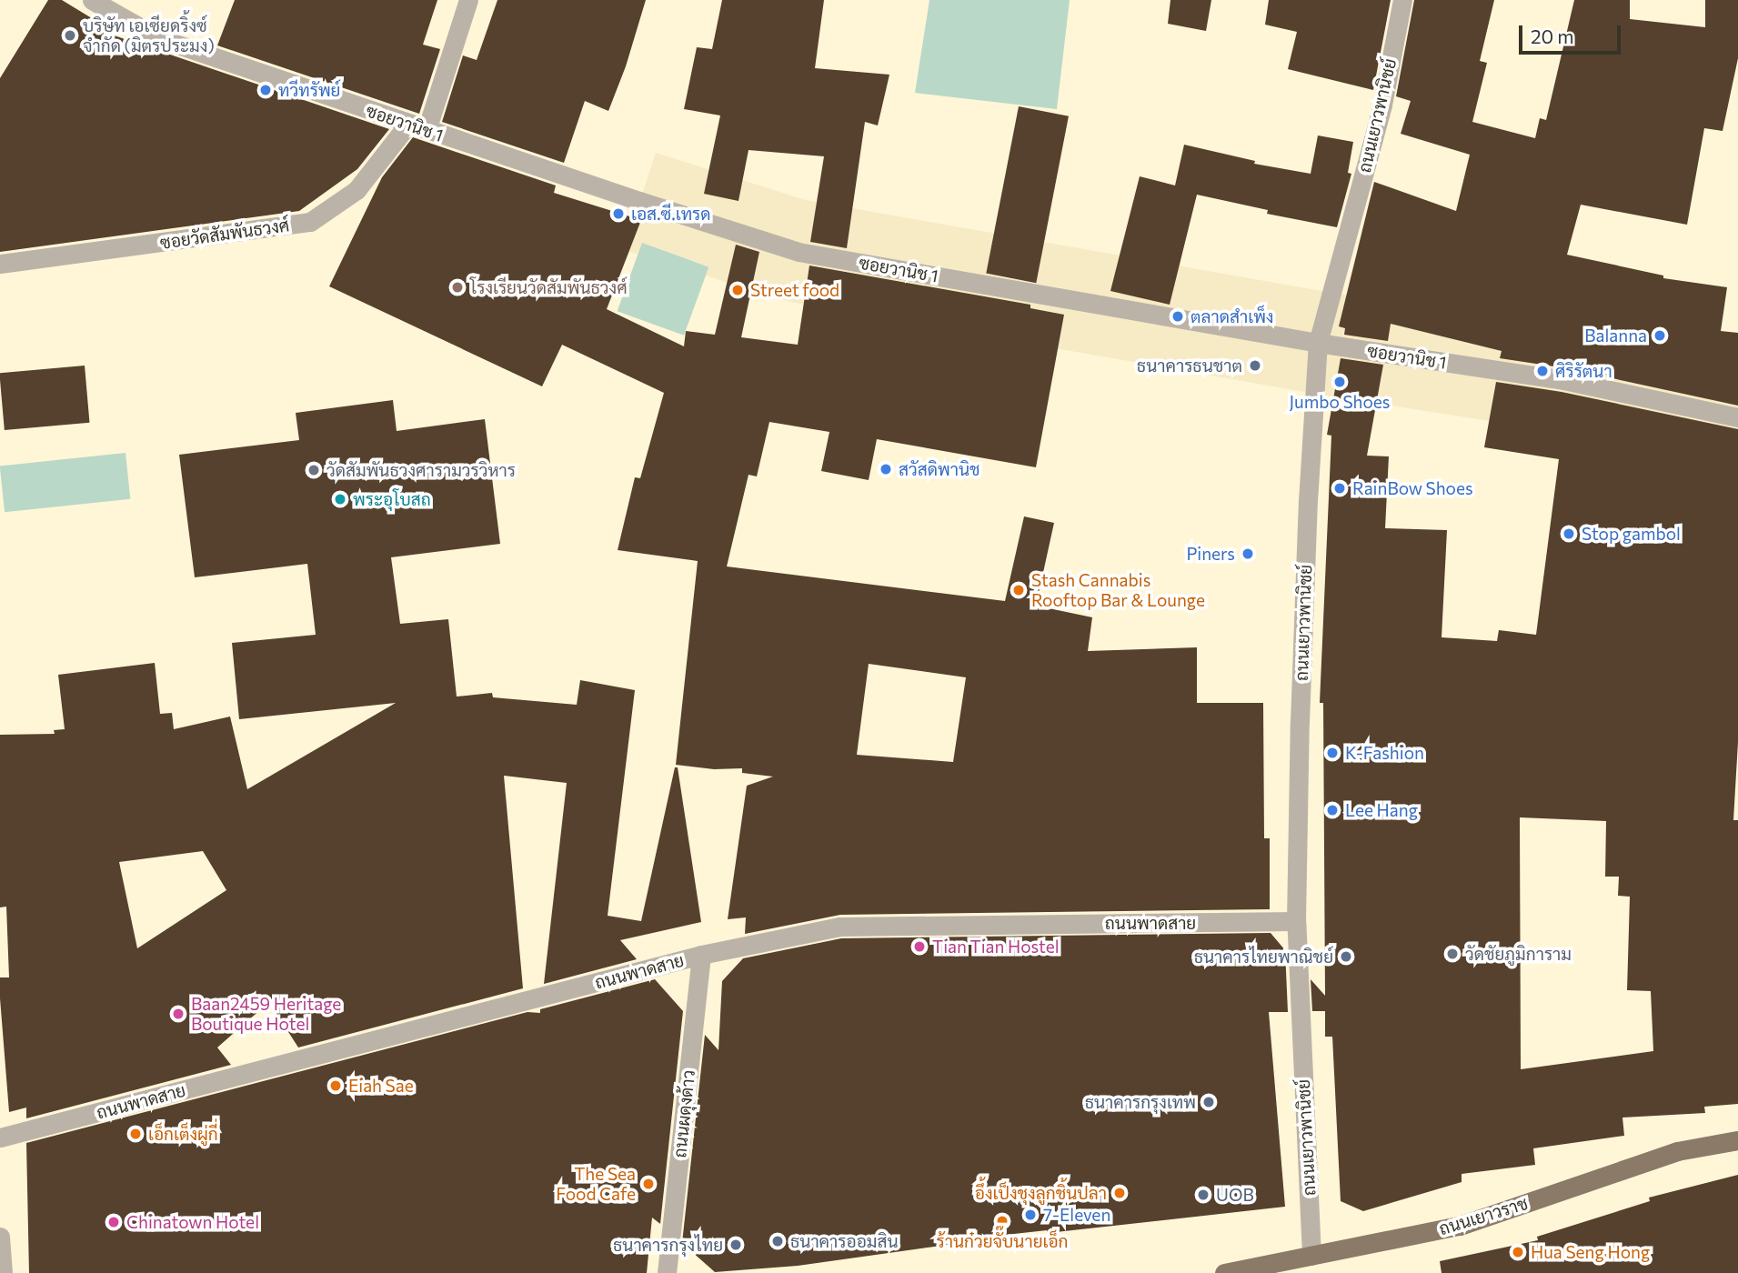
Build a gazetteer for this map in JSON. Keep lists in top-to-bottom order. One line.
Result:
{"streets":{"main road":["ถนนเยาวราช"],"street":["ถนนเยาวพานิชย์","ซอยวานิช 1","ซอยวัดสัมพันธวงศ์","ถนนพาดสาย","ถนนผดุงด้าว"]},"crossings":[["ถนนเยาวพานิชย์","ซอยวานิช 1"],["ถนนเยาวพานิชย์","ถนนพาดสาย"],["ถนนเยาวพานิชย์","ถนนเยาวราช"],["ซอยวานิช 1","ซอยวัดสัมพันธวงศ์"],["ถนนพาดสาย","ถนนผดุงด้าว"]],"places":["บริษัท เอเซียดริ้งซ์ จำกัด (มิตรประมง)","ทวีทรัพย์","เอส.ซี.เทรด","โรงเรียนวัดสัมพันธวงศ์","Street food","ตลาดสำเพ็ง","Balanna","ธนาคารธนชาต","ศิริรัตนา","Jumbo Shoes","สวัสดิพานิช","วัดสัมพันธวงศารามวรวิหาร","RainBow Shoes","พระอุโบสถ","Stop gambol","Piners","Stash Cannabis Rooftop Bar & Lounge","K-Fashion","Lee Hang","Tian Tian Hostel","วัดชัยภูมิการาม","ธนาคารไทยพาณิชย์","Baan2459 Heritage Boutique Hotel","Eiah Sae","ธนาคารกรุงเทพ","เอ็กเต็งผู่กี่","The Sea Food Cafe","อึ้งเป็งชุงลูกชิ้นปลา","UOB","7-Eleven","ร้านก๋วยจั๊บนายเอ็ก","Chinatown Hotel","ธนาคารออมสิน","ธนาคารกรุงไทย","Hua Seng Hong"],"scale_bar":"20 m"}
